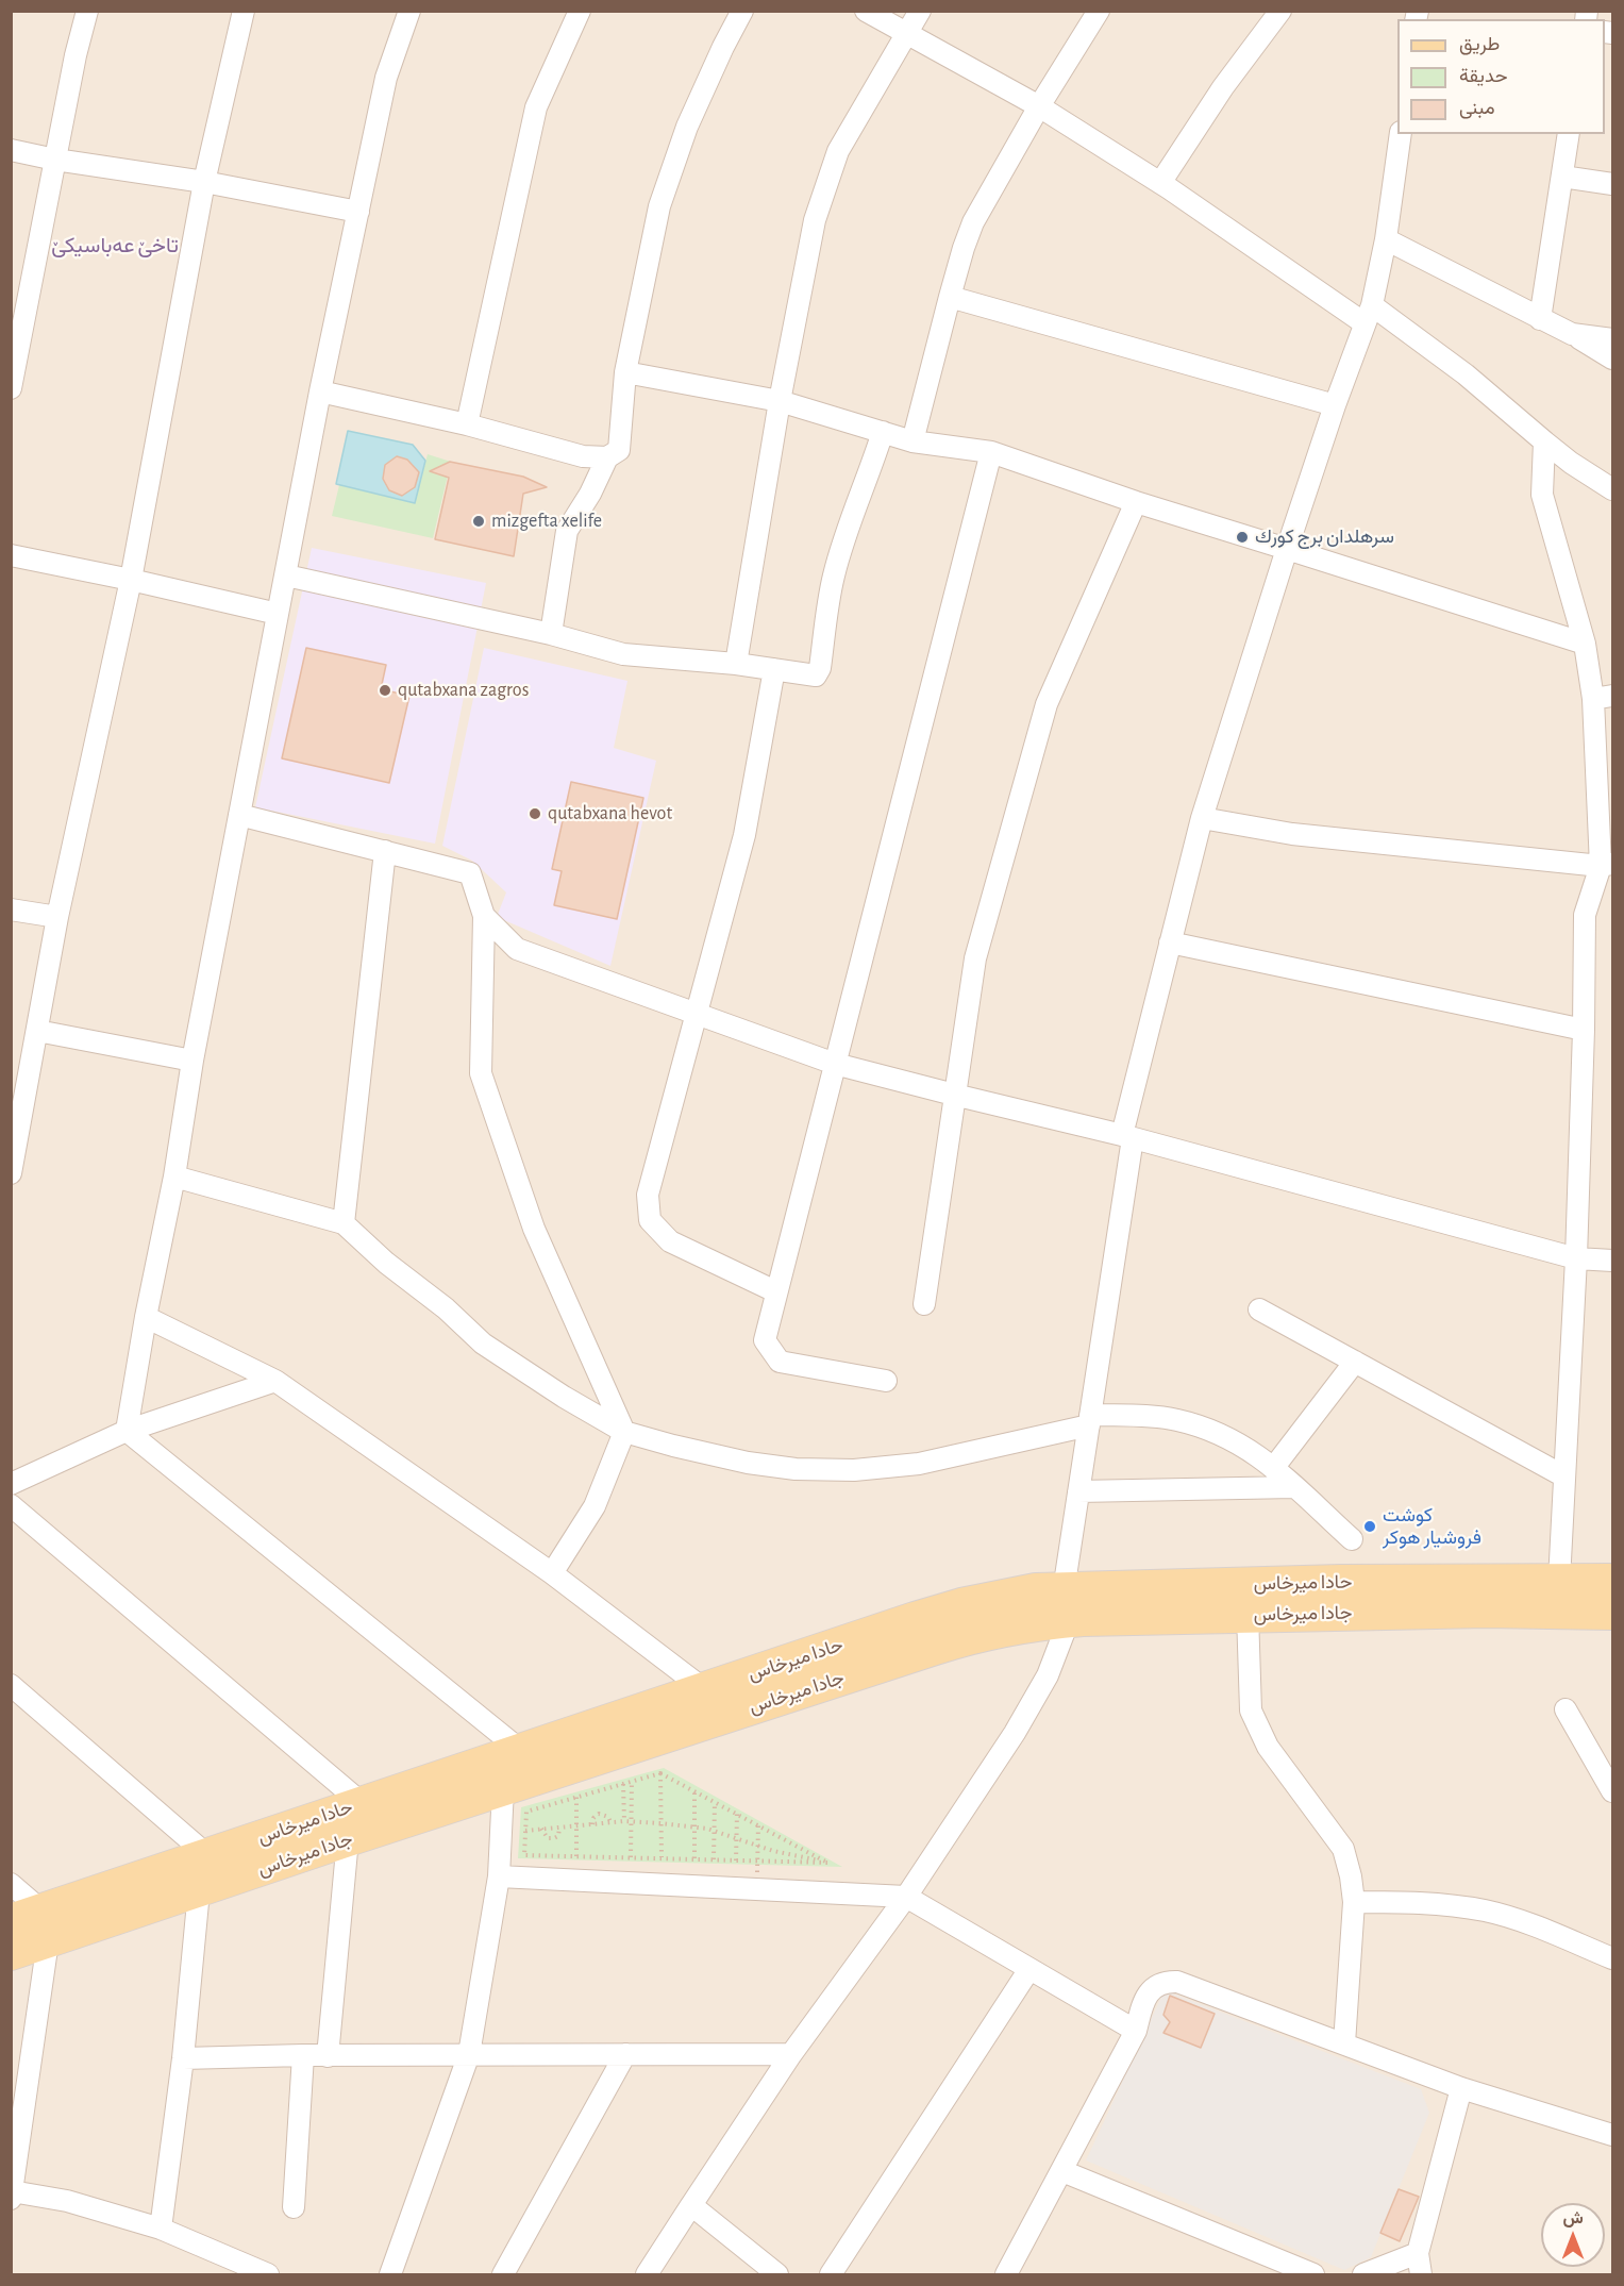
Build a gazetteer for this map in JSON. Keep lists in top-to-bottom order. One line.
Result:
{"streets":{"main road":["حادا ميرخاس","جادا ميرخاس"]},"crossings":[["حادا ميرخاس","جادا ميرخاس"]],"districts":["تاخێ عه‌باسيكێ"],"places":["mizgefta xelife","سرهلدان برج كورك","qutabxana zagros","qutabxana hevot","كوشت فروشيار هوكر"],"legend":["طريق","حديقة","مبنى"],"north":"top"}
